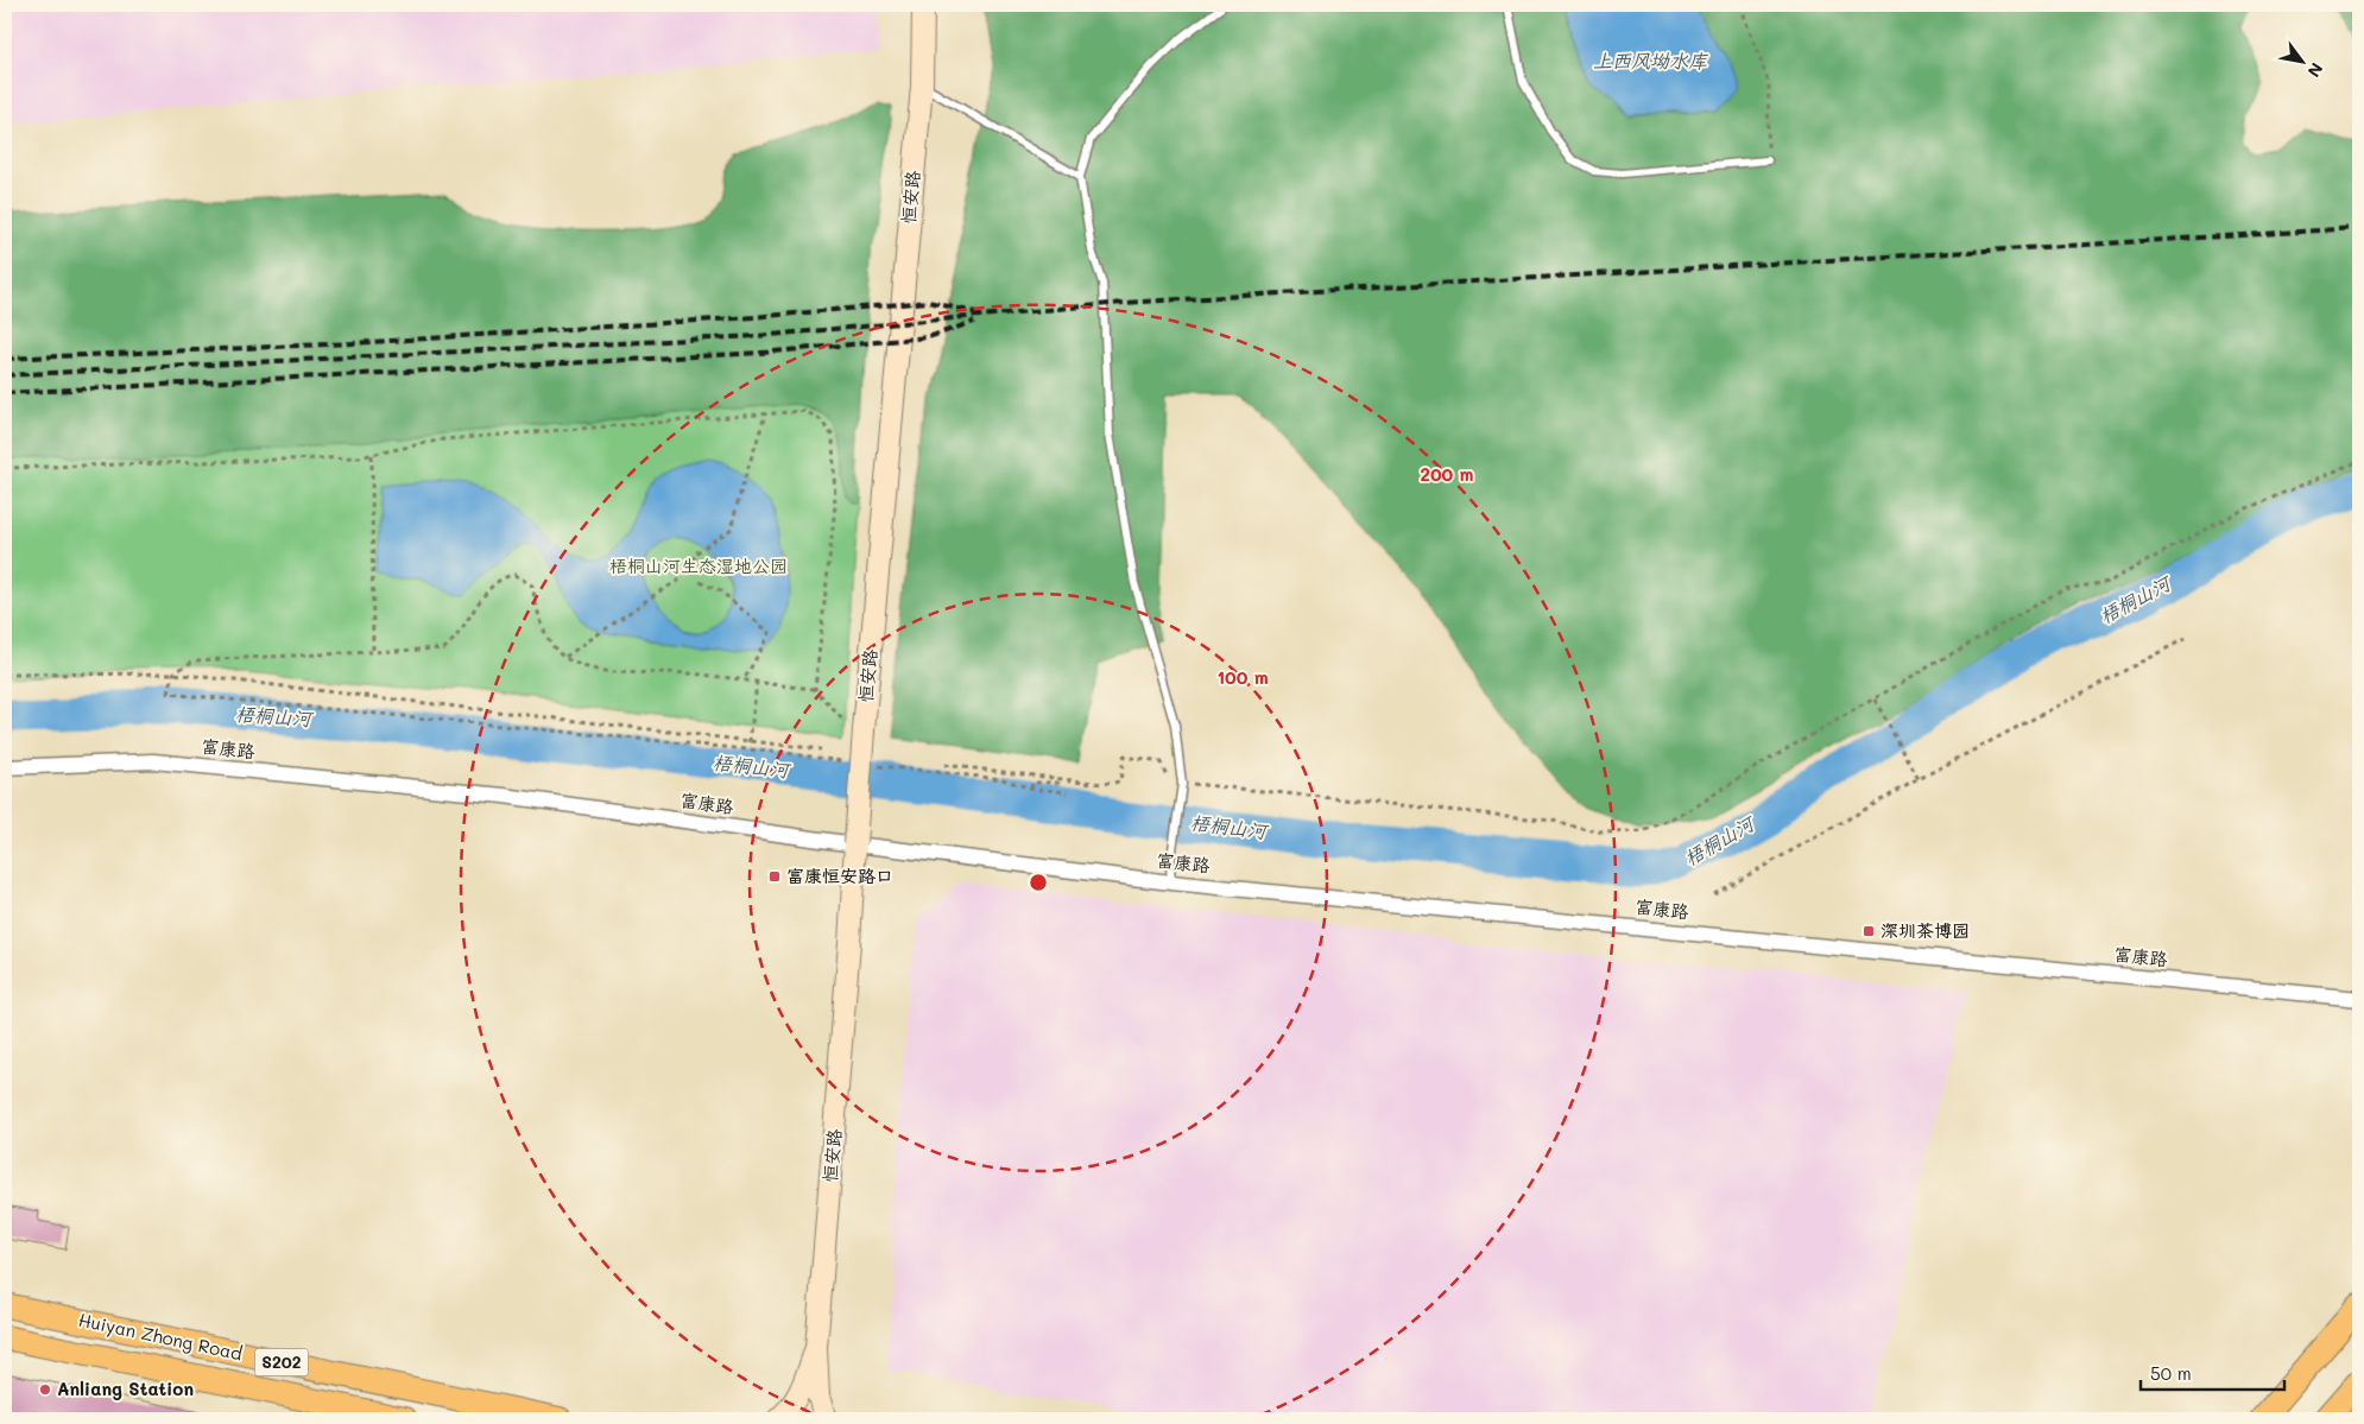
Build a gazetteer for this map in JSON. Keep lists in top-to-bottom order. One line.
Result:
{"streets":{"main road":["Huiyan Zhong Road","S202"],"street":["恒安路","富康路"]},"crossings":[["恒安路","富康路"]],"water":["上西风坳水库","梧桐山河"],"parks":["梧桐山河生态湿地公园"],"places":{"transit":["富康恒安路口","深圳茶博园"],"other":["Anliang Station"]},"scale_bar":"50 m","north":"bottom right","rings":["200 m","100 m"]}
